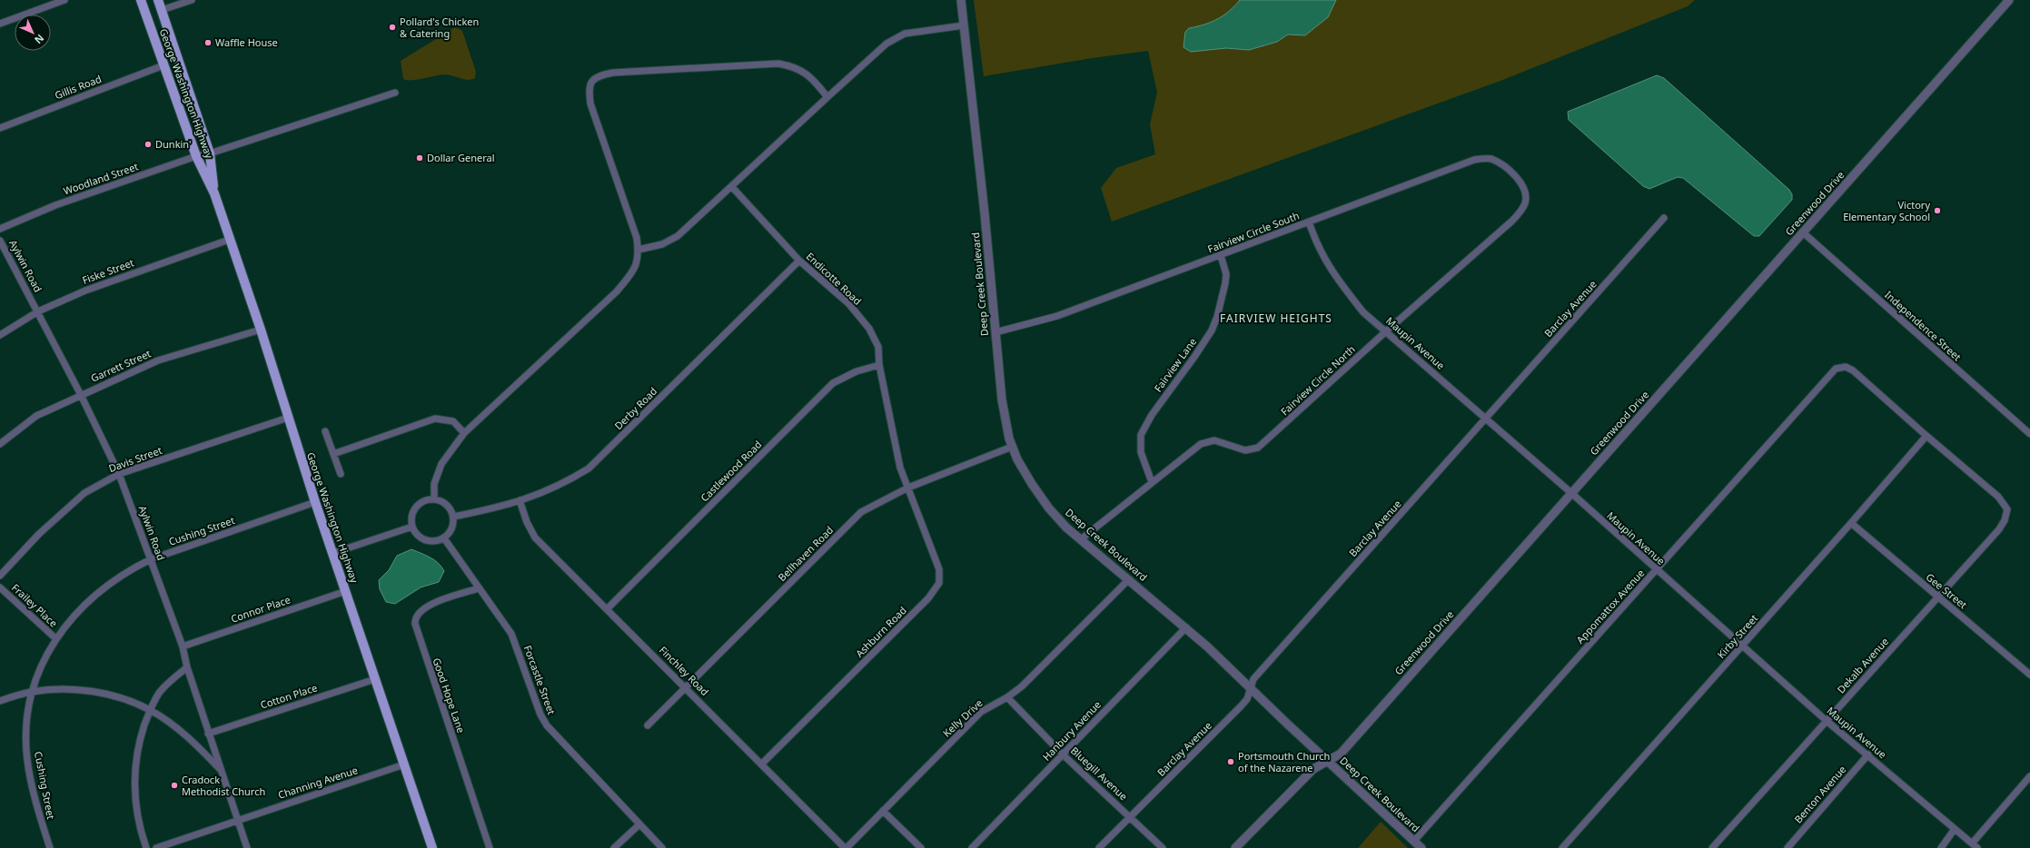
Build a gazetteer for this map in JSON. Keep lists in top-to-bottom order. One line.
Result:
{"streets":{"main road":["George Washington Highway"],"street":["Gillis Road","Woodland Street","Greenwood Drive","Fairview Circle South","Aylwin Road","Fiske Street","Endicotte Road","Deep Creek Boulevard","Barclay Avenue","Independence Street","Maupin Avenue","Fairview Lane","Garrett Street","Fairview Circle North","Derby Road","Davis Street","Castlewood Road","Cushing Street","Bellhaven Road","Gee Street","Frailey Place","Appomattox Avenue","Connor Place","Ashburn Road","Kirby Street","Dekalb Avenue","Finchley Road","Forcastle Street","Good Hope Lane","Cotton Place","Kelly Drive","Hanbury Avenue","Bluegill Avenue","Channing Avenue","Benton Avenue"]},"crossings":[["Gillis Road","George Washington Highway"],["George Washington Highway","Woodland Street"],["George Washington Highway","Fiske Street"],["George Washington Highway","Garrett Street"],["George Washington Highway","Davis Street"],["George Washington Highway","Cushing Street"],["George Washington Highway","Connor Place"],["George Washington Highway","Cotton Place"],["George Washington Highway","Channing Avenue"],["Greenwood Drive","Deep Creek Boulevard"],["Greenwood Drive","Independence Street"],["Greenwood Drive","Maupin Avenue"],["Fairview Circle South","Deep Creek Boulevard"],["Fairview Circle South","Maupin Avenue"],["Fairview Circle South","Fairview Lane"],["Fairview Circle South","Fairview Circle North"],["Aylwin Road","Fiske Street"],["Aylwin Road","Garrett Street"],["Aylwin Road","Davis Street"],["Aylwin Road","Cushing Street"],["Aylwin Road","Connor Place"],["Aylwin Road","Cotton Place"],["Aylwin Road","Channing Avenue"],["Endicotte Road","Derby Road"],["Endicotte Road","Castlewood Road"],["Endicotte Road","Bellhaven Road"],["Endicotte Road","Ashburn Road"],["Deep Creek Boulevard","Barclay Avenue"],["Deep Creek Boulevard","Fairview Circle North"],["Deep Creek Boulevard","Bellhaven Road"],["Deep Creek Boulevard","Appomattox Avenue"],["Deep Creek Boulevard","Kelly Drive"],["Deep Creek Boulevard","Hanbury Avenue"],["Barclay Avenue","Maupin Avenue"],["Barclay Avenue","Bluegill Avenue"],["Maupin Avenue","Fairview Circle North"],["Maupin Avenue","Appomattox Avenue"],["Maupin Avenue","Kirby Street"],["Maupin Avenue","Dekalb Avenue"],["Maupin Avenue","Benton Avenue"],["Fairview Lane","Fairview Circle North"],["Derby Road","Finchley Road"],["Derby Road","Forcastle Street"],["Castlewood Road","Finchley Road"],["Cushing Street","Frailey Place"],["Bellhaven Road","Ashburn Road"],["Bellhaven Road","Finchley Road"],["Gee Street","Kirby Street"],["Gee Street","Dekalb Avenue"],["Appomattox Avenue","Kirby Street"],["Appomattox Avenue","Dekalb Avenue"],["Ashburn Road","Finchley Road"],["Kirby Street","Dekalb Avenue"],["Finchley Road","Kelly Drive"],["Forcastle Street","Good Hope Lane"],["Kelly Drive","Bluegill Avenue"],["Hanbury Avenue","Bluegill Avenue"]],"districts":["FAIRVIEW HEIGHTS"],"places":["Pollard's Chicken & Catering","Waffle House","Dunkin'","Dollar General","Victory Elementary School","Portsmouth Church of the Nazarene","Cradock Methodist Church"],"north":"bottom right"}
